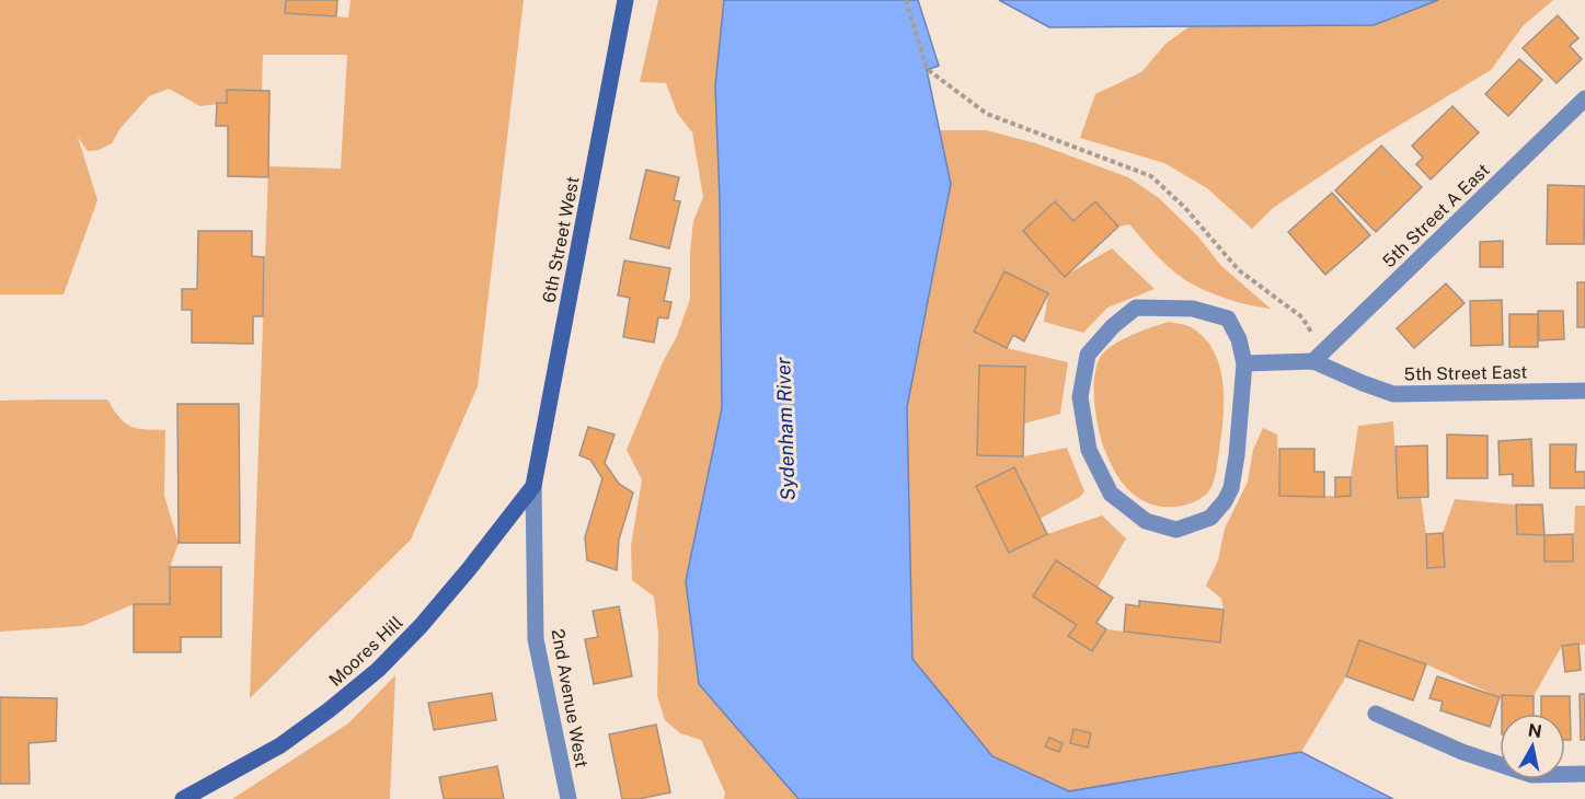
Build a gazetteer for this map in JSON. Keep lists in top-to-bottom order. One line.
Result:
{"streets":{"street":["5th Street A East","6th Street West","5th Street East","Moores Hill","2nd Avenue West"]},"crossings":[["5th Street A East","5th Street East"],["6th Street West","Moores Hill"],["6th Street West","2nd Avenue West"],["Moores Hill","2nd Avenue West"]],"water":["Sydenham River"],"north":"top"}
